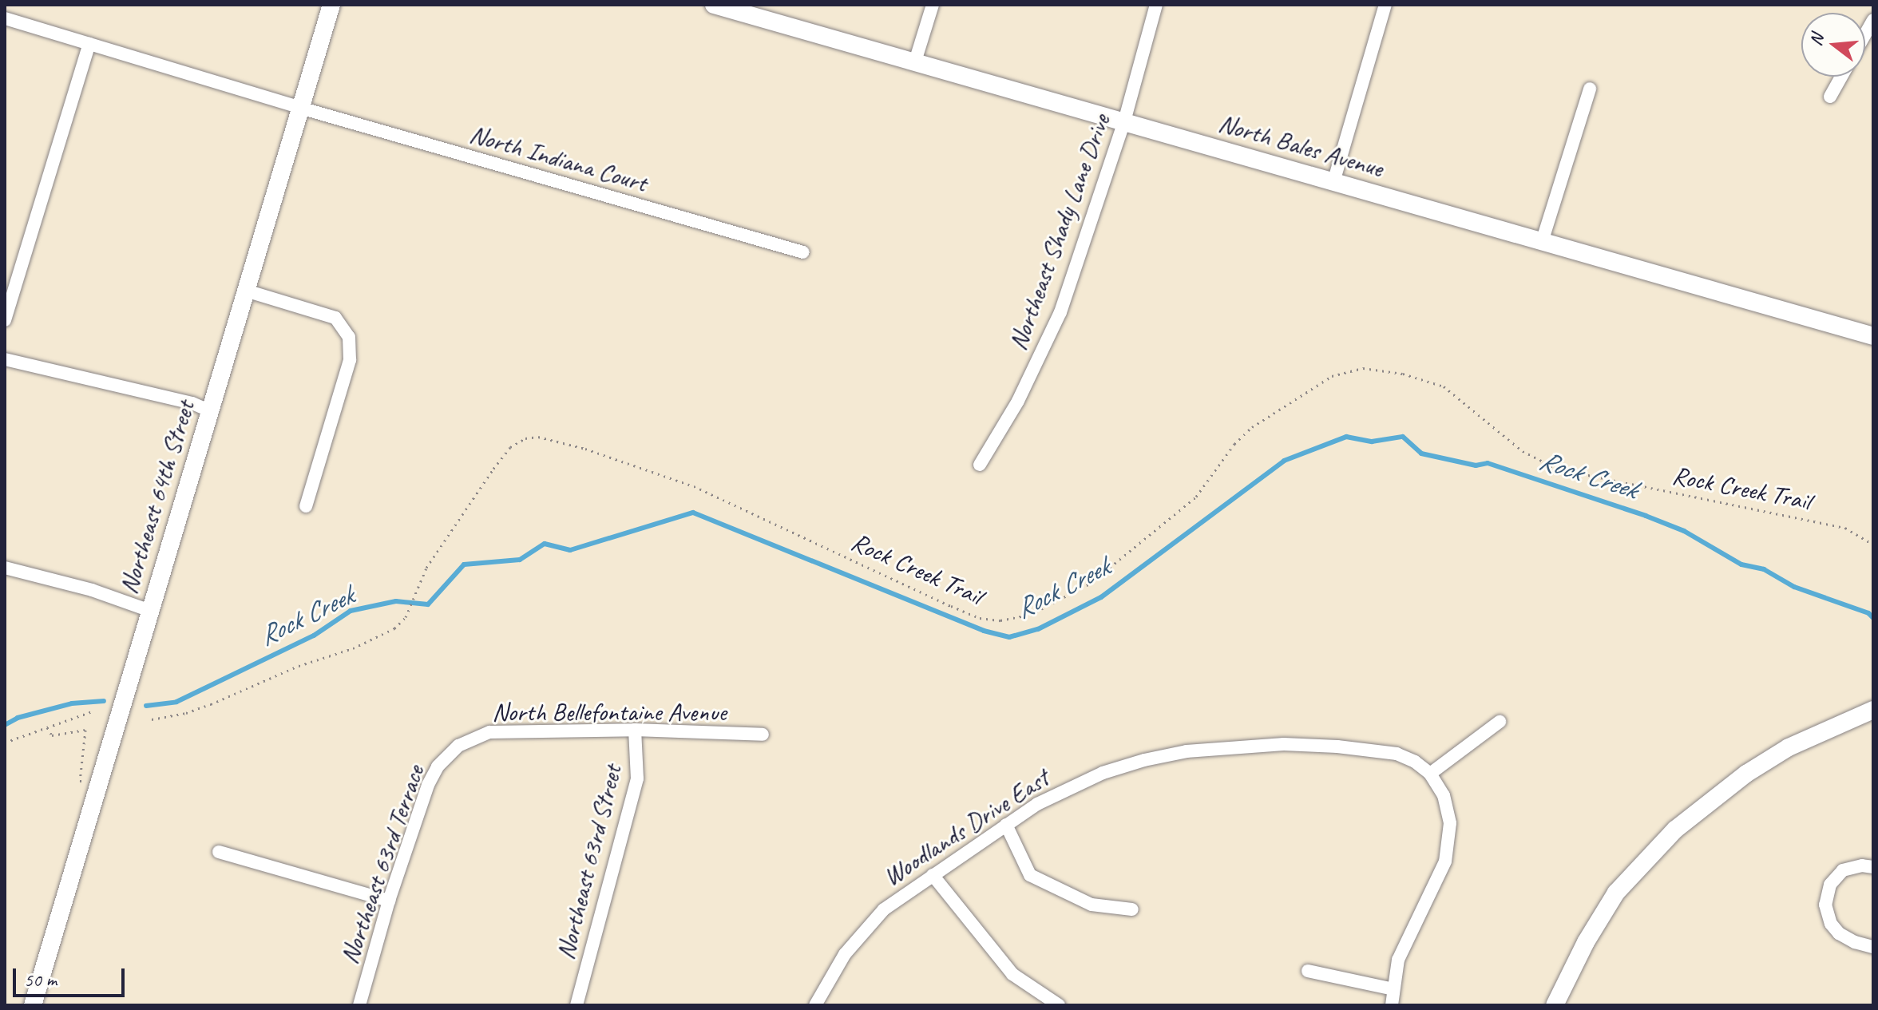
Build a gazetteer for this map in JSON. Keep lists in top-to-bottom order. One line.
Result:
{"streets":{"street":["North Bales Avenue","North Indiana Court","Northeast Shady Lane Drive","Northeast 64th Street","North Bellefontaine Avenue","Woodlands Drive East","Northeast 63rd Street","Northeast 63rd Terrace"],"path":["Rock Creek Trail"]},"crossings":[["North Bales Avenue","Northeast Shady Lane Drive"],["North Indiana Court","Northeast 64th Street"],["North Bellefontaine Avenue","Northeast 63rd Street"],["North Bellefontaine Avenue","Northeast 63rd Terrace"]],"water":["Rock Creek"],"scale_bar":"50 m","north":"left"}
